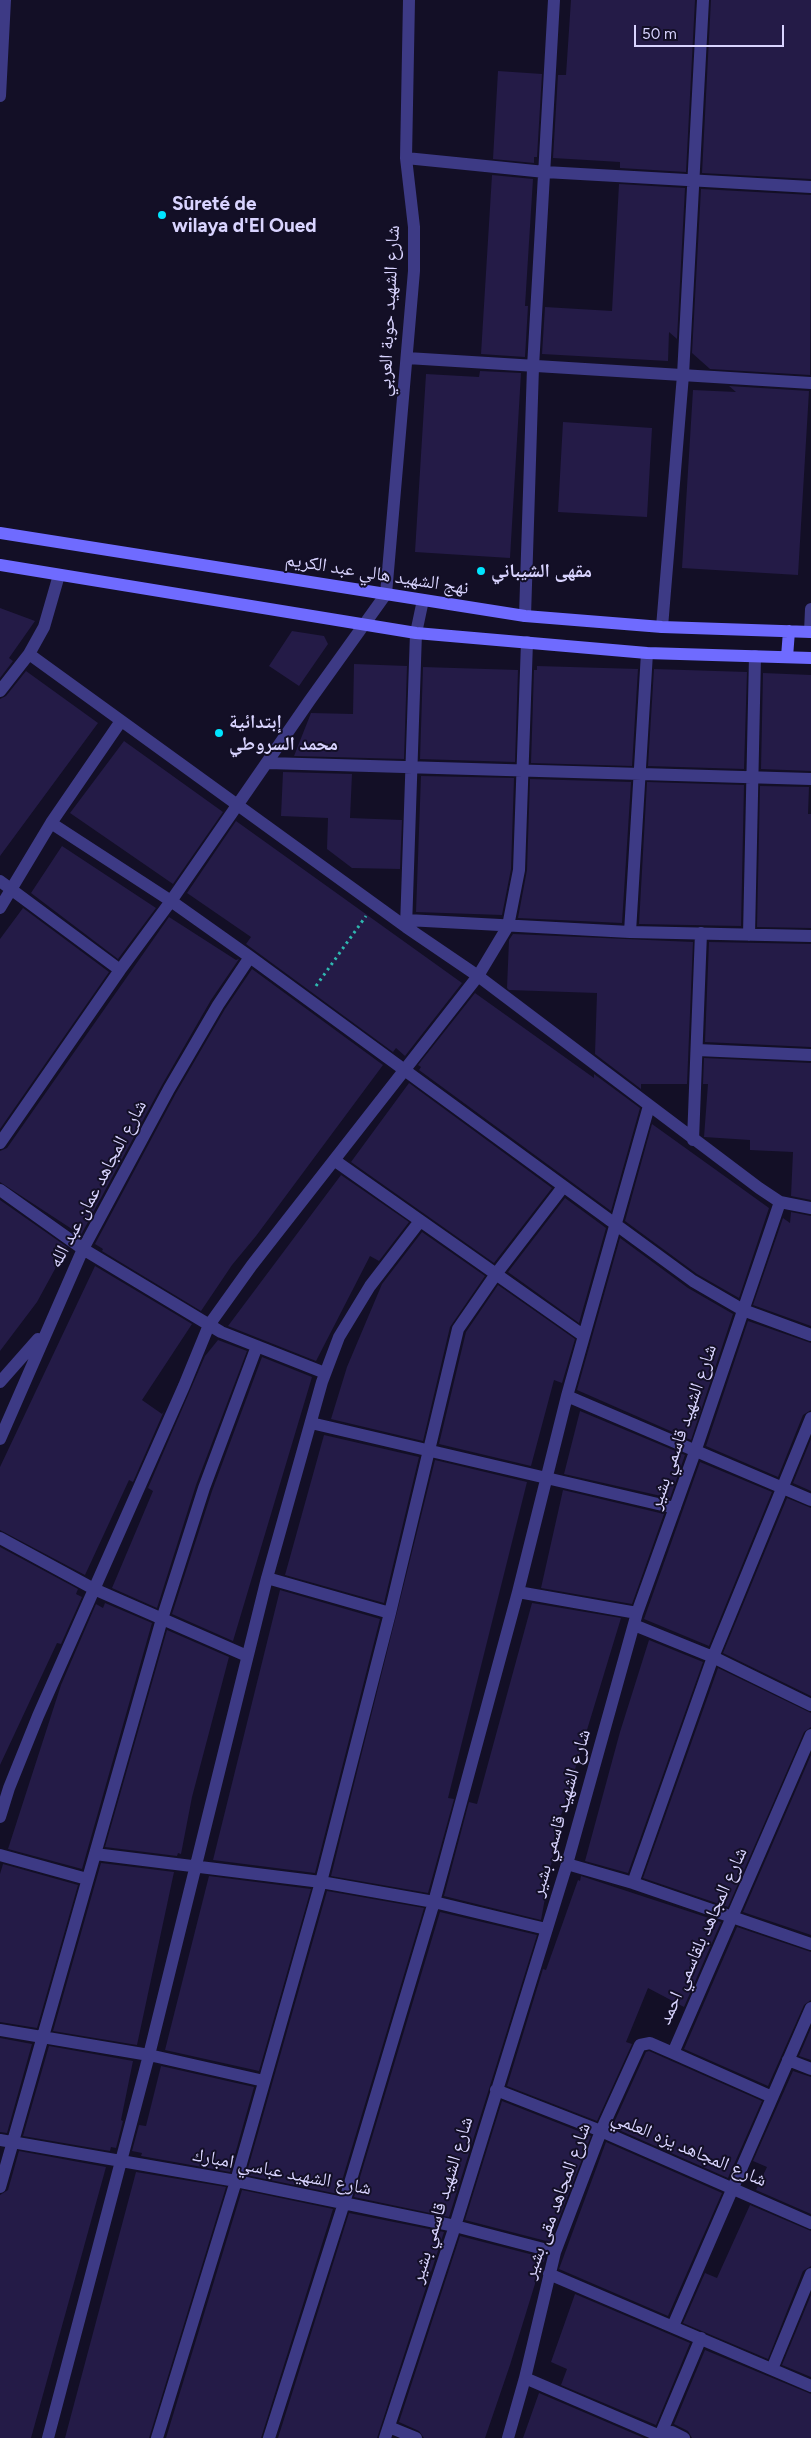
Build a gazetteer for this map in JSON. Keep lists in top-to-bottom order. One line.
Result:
{"streets":{"main road":["نهج الشهيد هالي عبد الكريم"],"street":["شارع الشهيد حوبة العربي","شارع المجاهد عمان عبد الله","شارع الشهيد قاسمي بشير","شارع المجاهد بلقاسمي احمد","شارع المجاهد يزه العلمي","شارع الشهيد عباسي امبارك","شارع المجاهد مقى بشير"]},"crossings":[["شارع الشهيد حوبة العربي","نهج الشهيد هالي عبد الكريم"],["شارع الشهيد قاسمي بشير","شارع المجاهد يزه العلمي"],["شارع الشهيد قاسمي بشير","شارع الشهيد عباسي امبارك"],["شارع المجاهد بلقاسمي احمد","شارع المجاهد مقى بشير"],["شارع المجاهد يزه العلمي","شارع المجاهد مقى بشير"],["شارع الشهيد عباسي امبارك","شارع المجاهد مقى بشير"]],"places":["Sûreté de wilaya d'El Oued","مقهى الشيباني","إبتدائية محمد السروطي"],"scale_bar":"50 m"}
